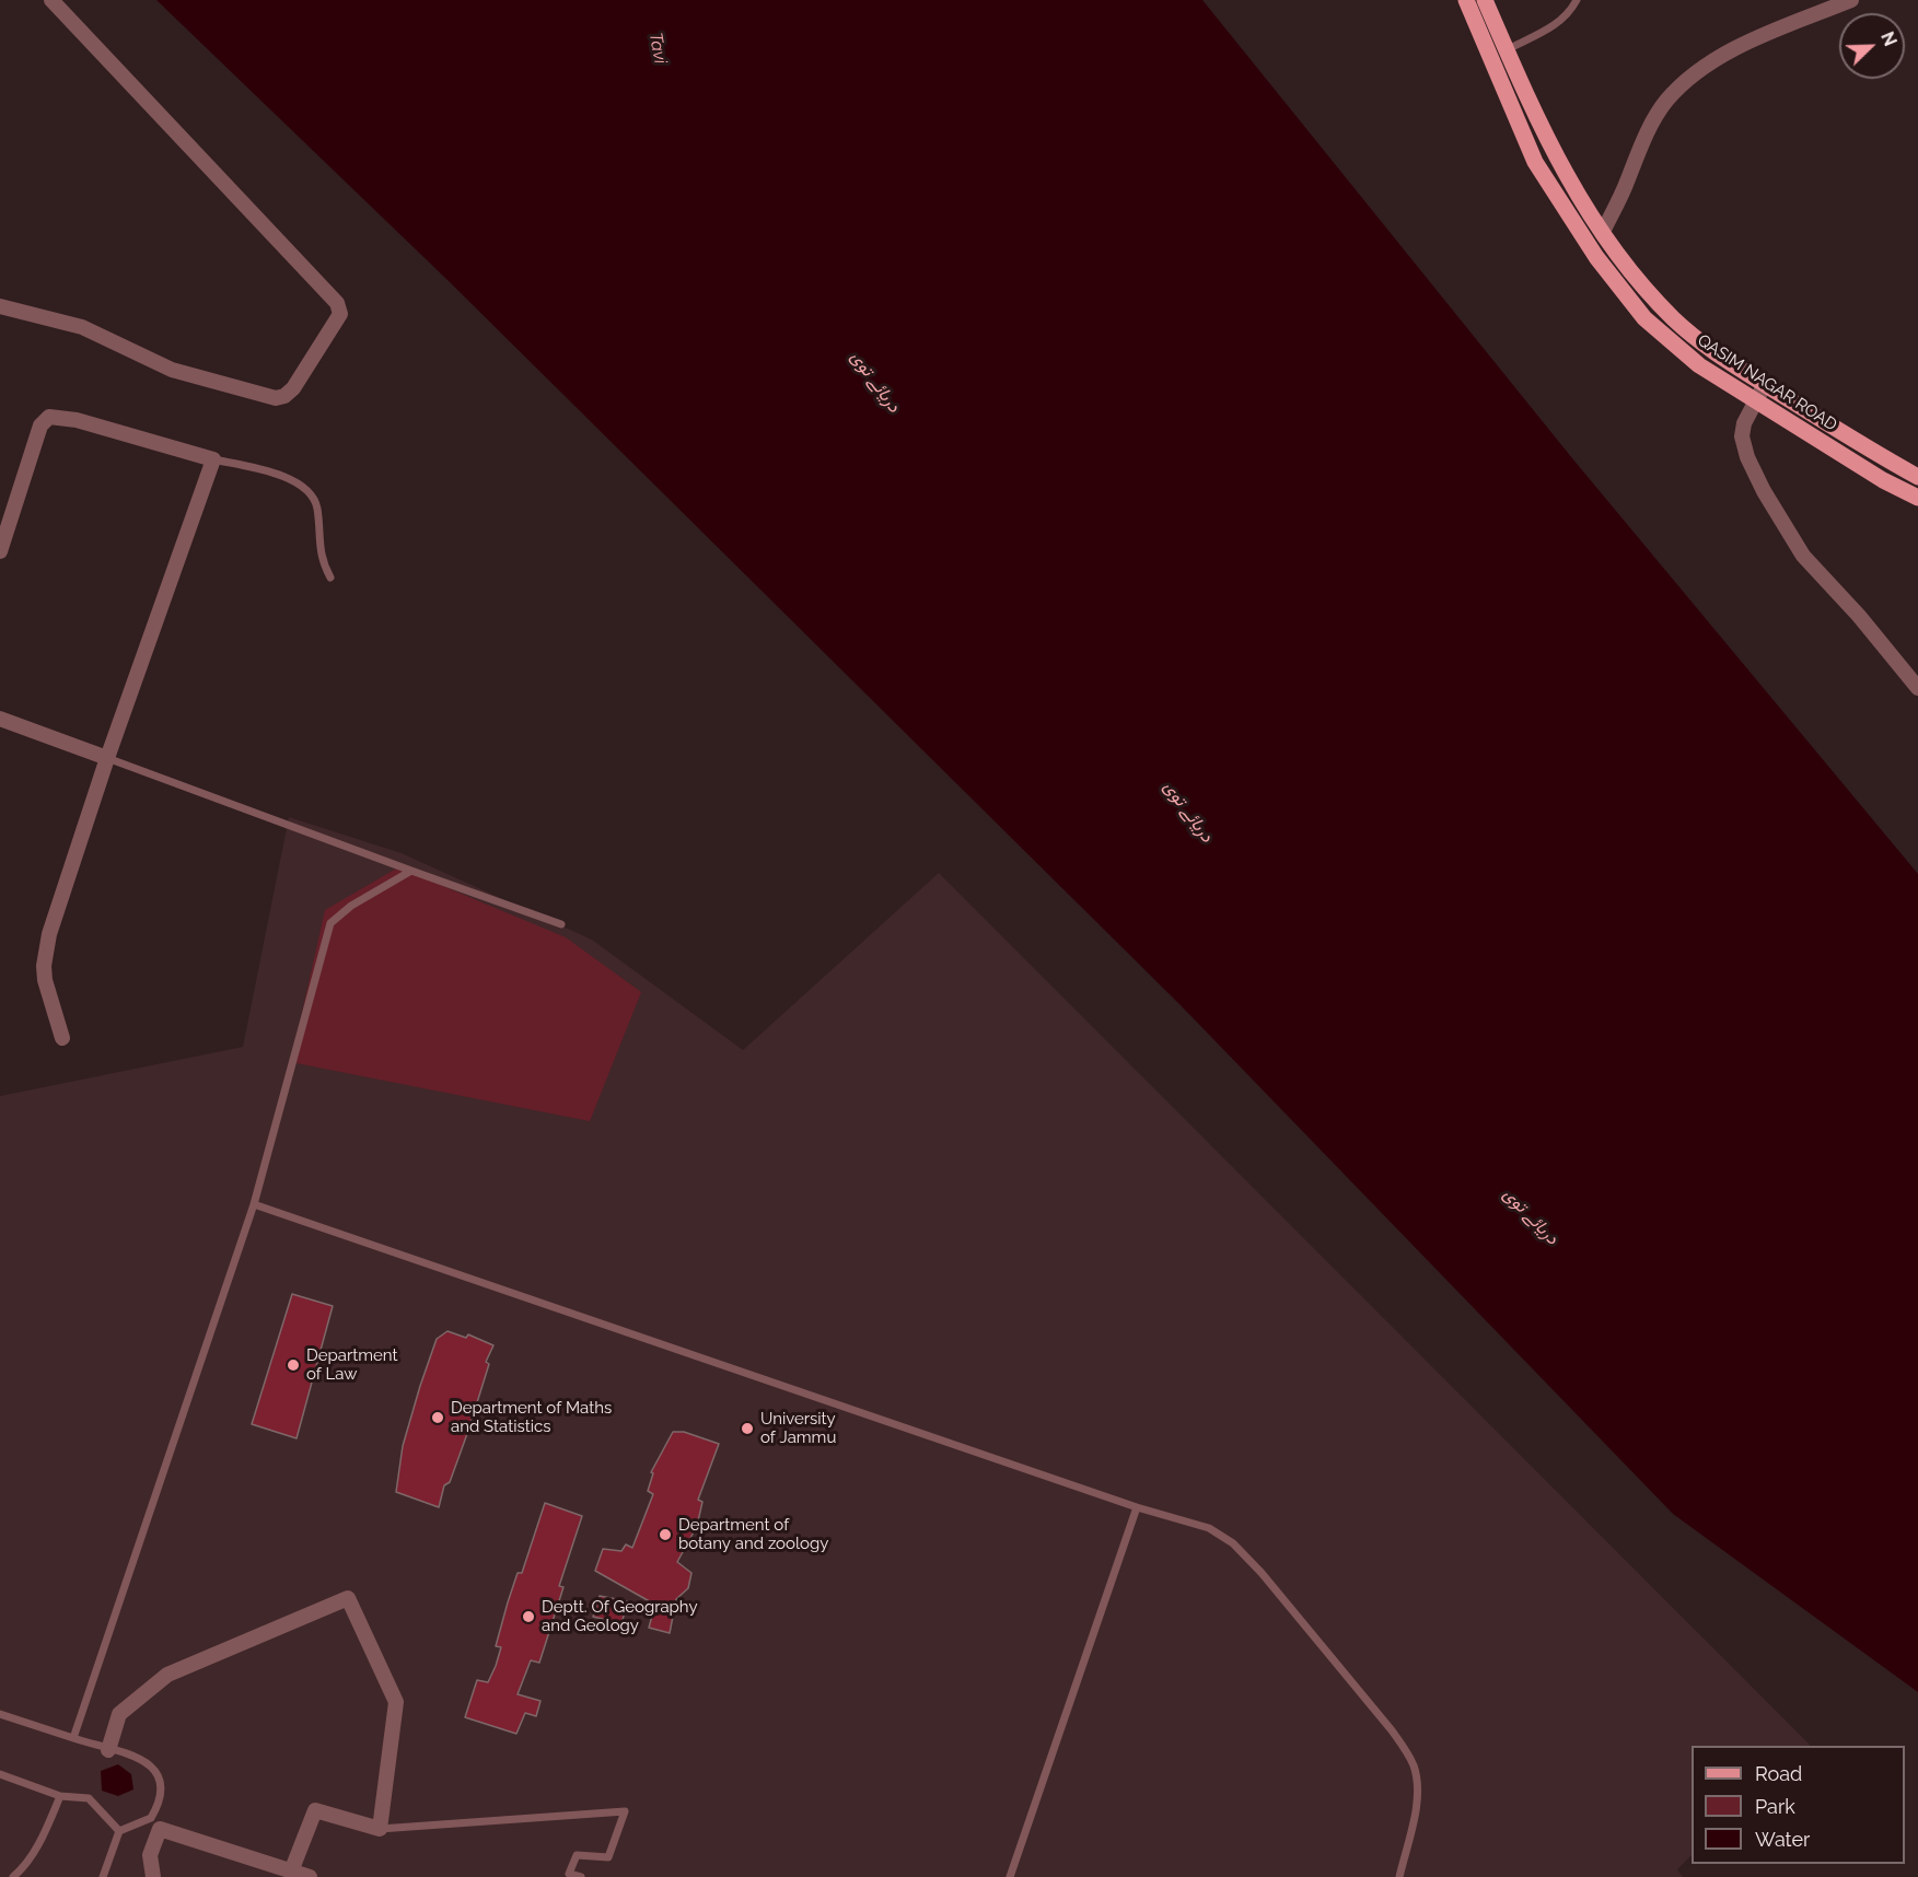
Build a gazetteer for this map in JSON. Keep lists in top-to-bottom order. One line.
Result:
{"streets":{"main road":["QASIM NAGAR ROAD"]},"water":["Tavi","دریائے توی"],"places":["Department of Law","Department of Maths and Statistics","University of Jammu","Department of botany and zoology","Deptt. Of Geography and Geology"],"legend":["Road","Park","Water"],"north":"top right"}
